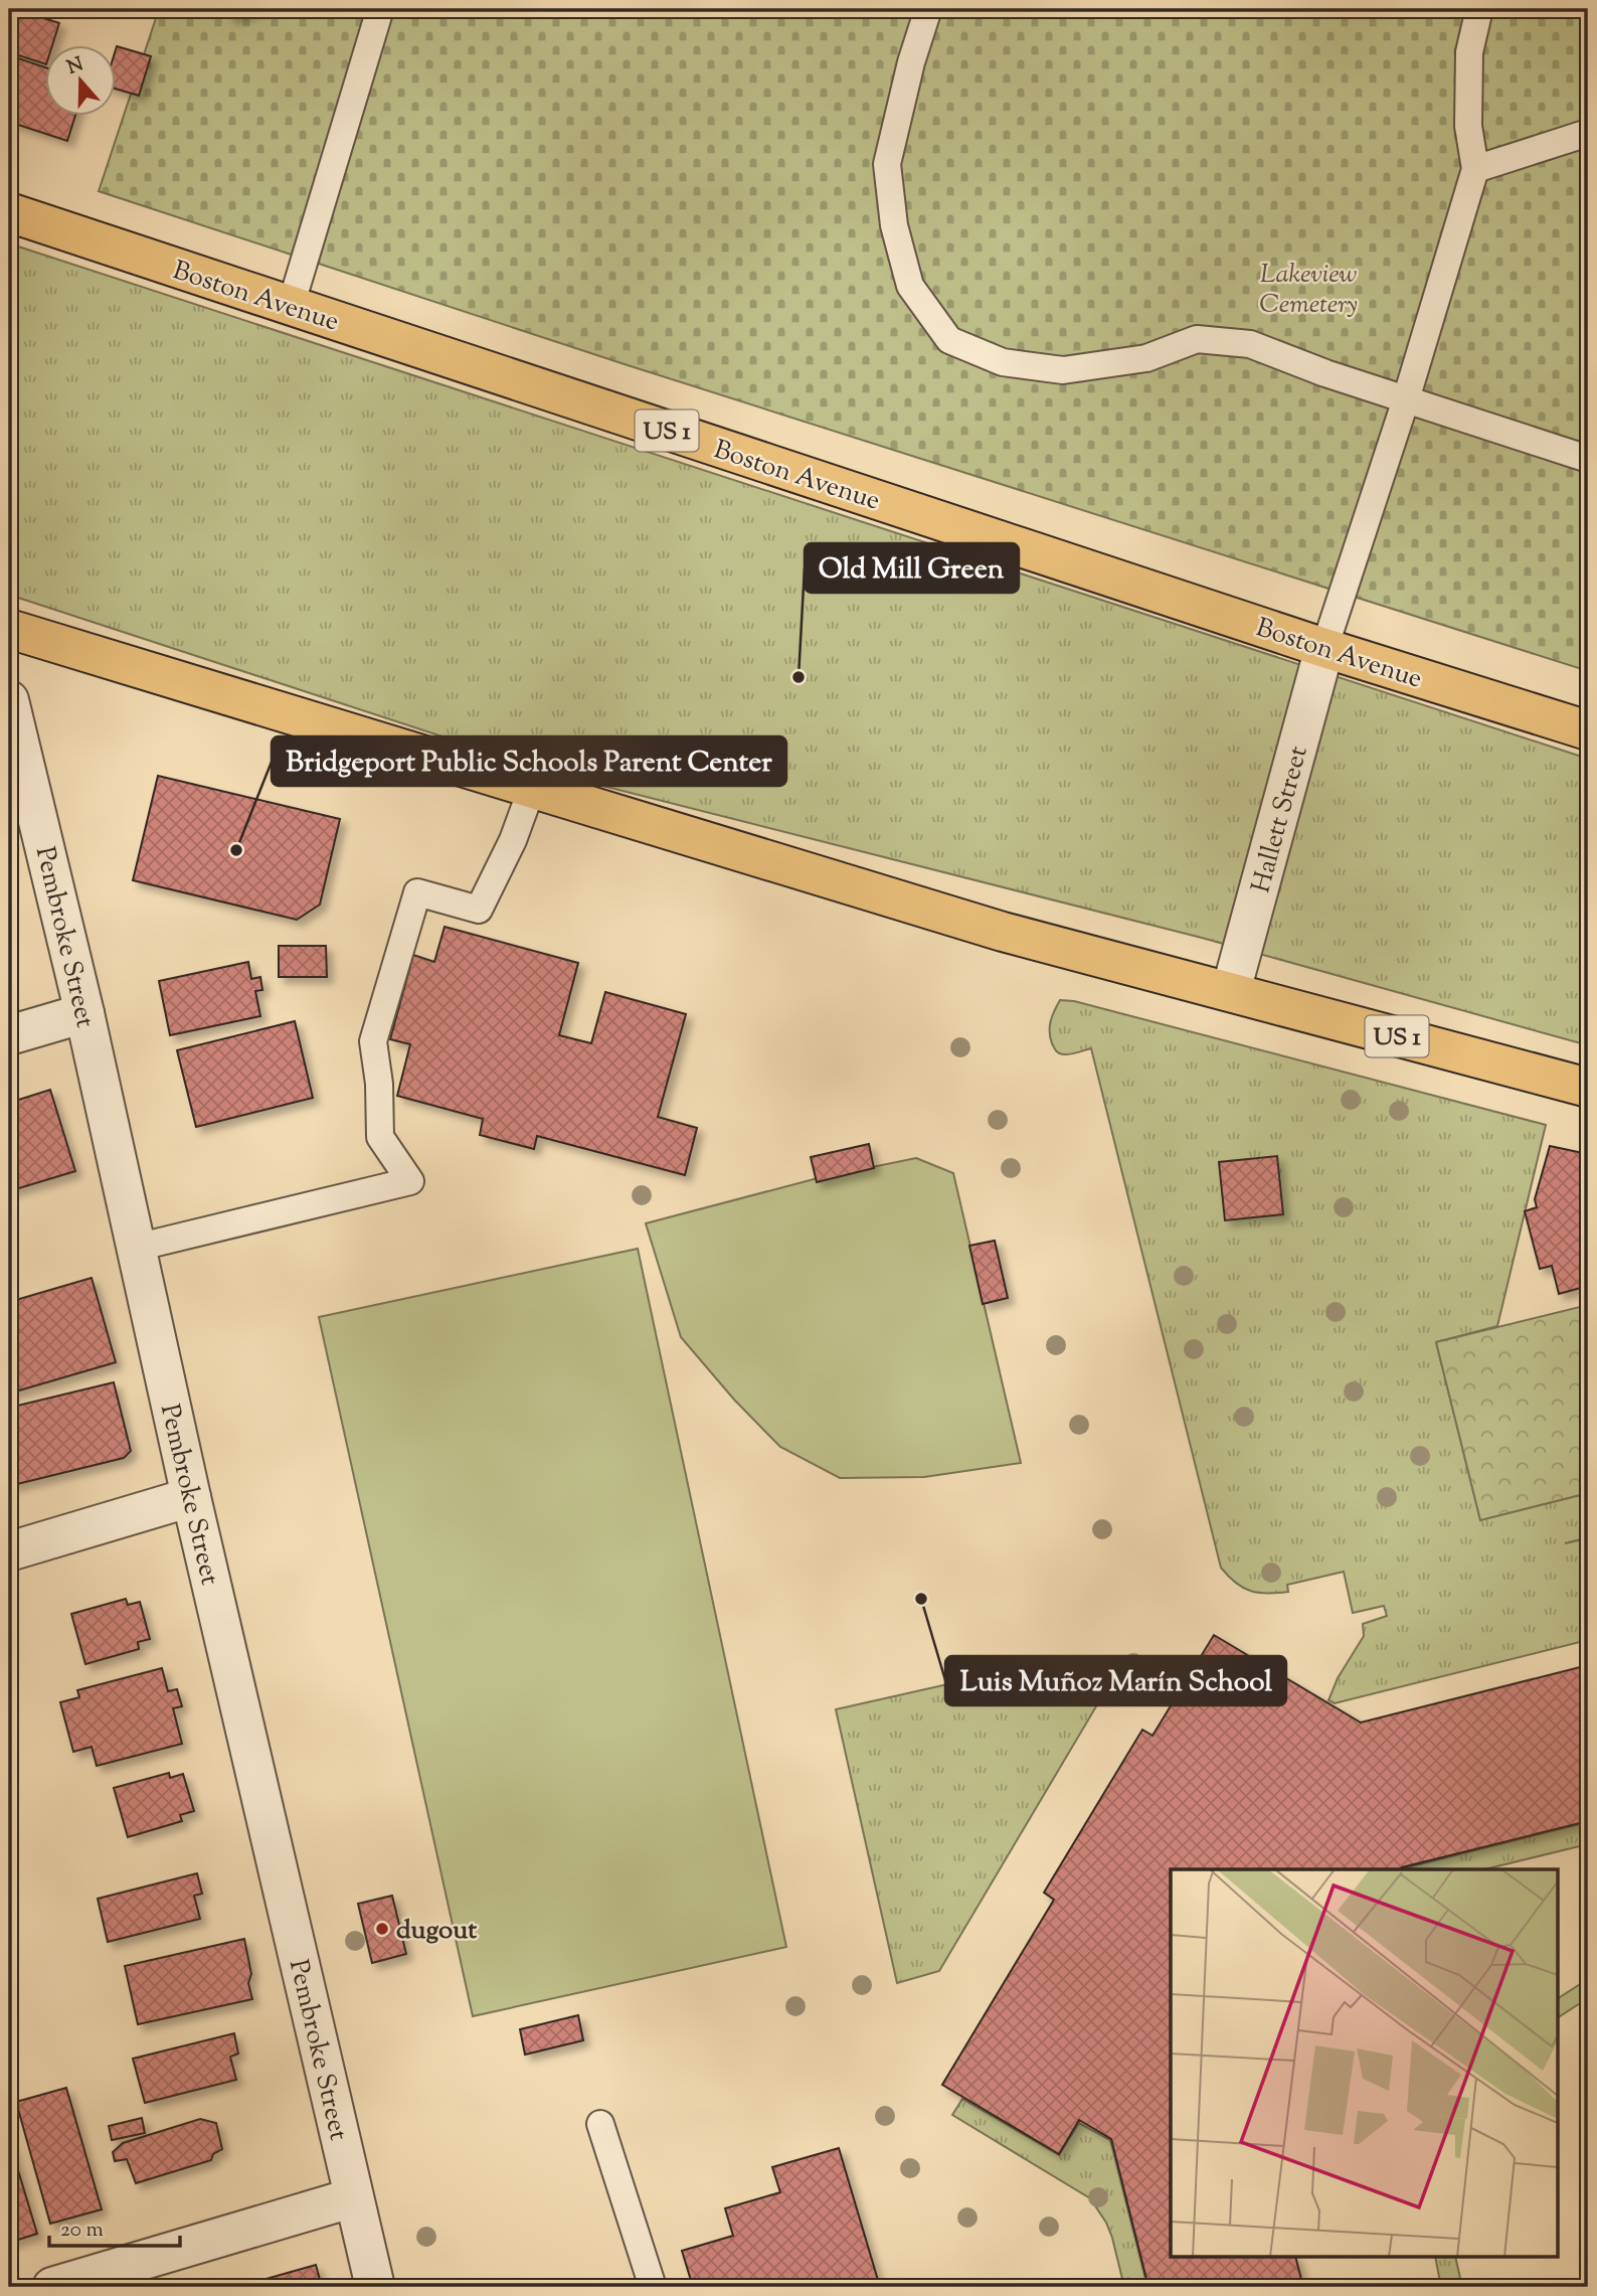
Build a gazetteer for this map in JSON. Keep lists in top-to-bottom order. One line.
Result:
{"streets":{"main road":["Boston Avenue","US 1"],"street":["Hallett Street","Pembroke Street"]},"crossings":[["Boston Avenue","Hallett Street"],["US 1","Hallett Street"]],"parks":["Lakeview Cemetery"],"places":["Old Mill Green","Bridgeport Public Schools Parent Center","Luis Muñoz Marín School","dugout"],"scale_bar":"20 m","north":"top"}
